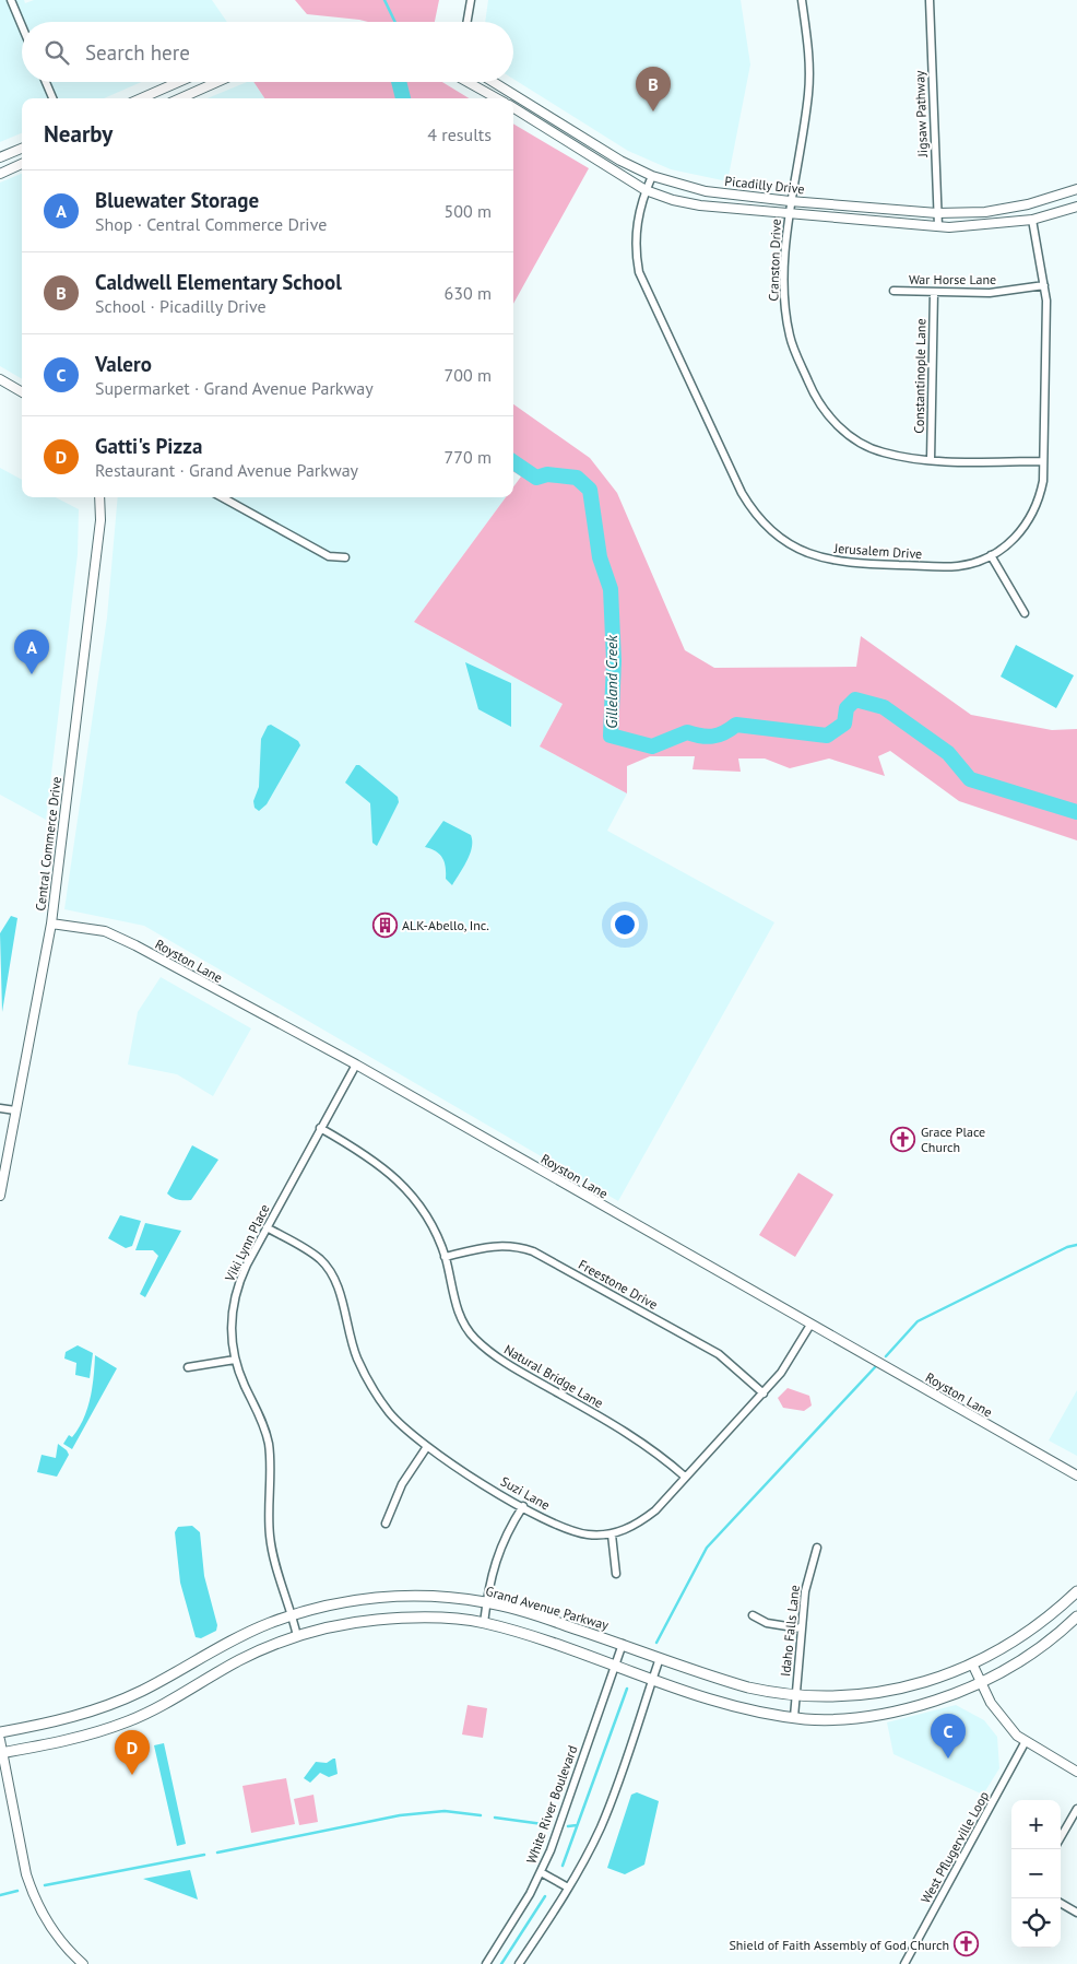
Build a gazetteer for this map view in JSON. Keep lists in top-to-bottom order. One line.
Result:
{"streets":{"main road":["Grand Avenue Parkway"],"street":["Jigsaw Pathway","Picadilly Drive","Cranston Drive","War Horse Lane","Constantinople Lane","Jerusalem Drive","Central Commerce Drive","Royston Lane","Viki Lynn Place","Freestone Drive","Natural Bridge Lane","Suzi Lane","Idaho Falls Lane","White River Boulevard","West Pflugerville Loop"]},"crossings":[["Jigsaw Pathway","Picadilly Drive"],["Picadilly Drive","Cranston Drive"],["Picadilly Drive","Jerusalem Drive"],["Cranston Drive","Constantinople Lane"],["Cranston Drive","Jerusalem Drive"],["War Horse Lane","Constantinople Lane"],["War Horse Lane","Jerusalem Drive"],["Central Commerce Drive","Royston Lane"],["Royston Lane","Viki Lynn Place"],["Royston Lane","Suzi Lane"],["Viki Lynn Place","Natural Bridge Lane"],["Viki Lynn Place","Suzi Lane"],["Viki Lynn Place","Grand Avenue Parkway"],["Freestone Drive","Natural Bridge Lane"],["Freestone Drive","Suzi Lane"],["Natural Bridge Lane","Suzi Lane"],["Grand Avenue Parkway","Idaho Falls Lane"],["Grand Avenue Parkway","White River Boulevard"]],"water":["Gilleland Creek"],"places":{"building":["ALK-Abello, Inc."],"church":["Grace Place Church","Shield of Faith Assembly of God Church"]},"page":{"search":"Search here","pins":["B","A","C","D"],"heading":["Nearby","4 results"],"list":[{"mark":"A","name":"Bluewater Storage","note":"Shop · Central Commerce Drive","value":"500 m"},{"mark":"B","name":"Caldwell Elementary School","note":"School · Picadilly Drive","value":"630 m"},{"mark":"C","name":"Valero","note":"Supermarket · Grand Avenue Parkway","value":"700 m"},{"mark":"D","name":"Gatti's Pizza","note":"Restaurant · Grand Avenue Parkway","value":"770 m"}],"map_buttons":["+","−"]}}
